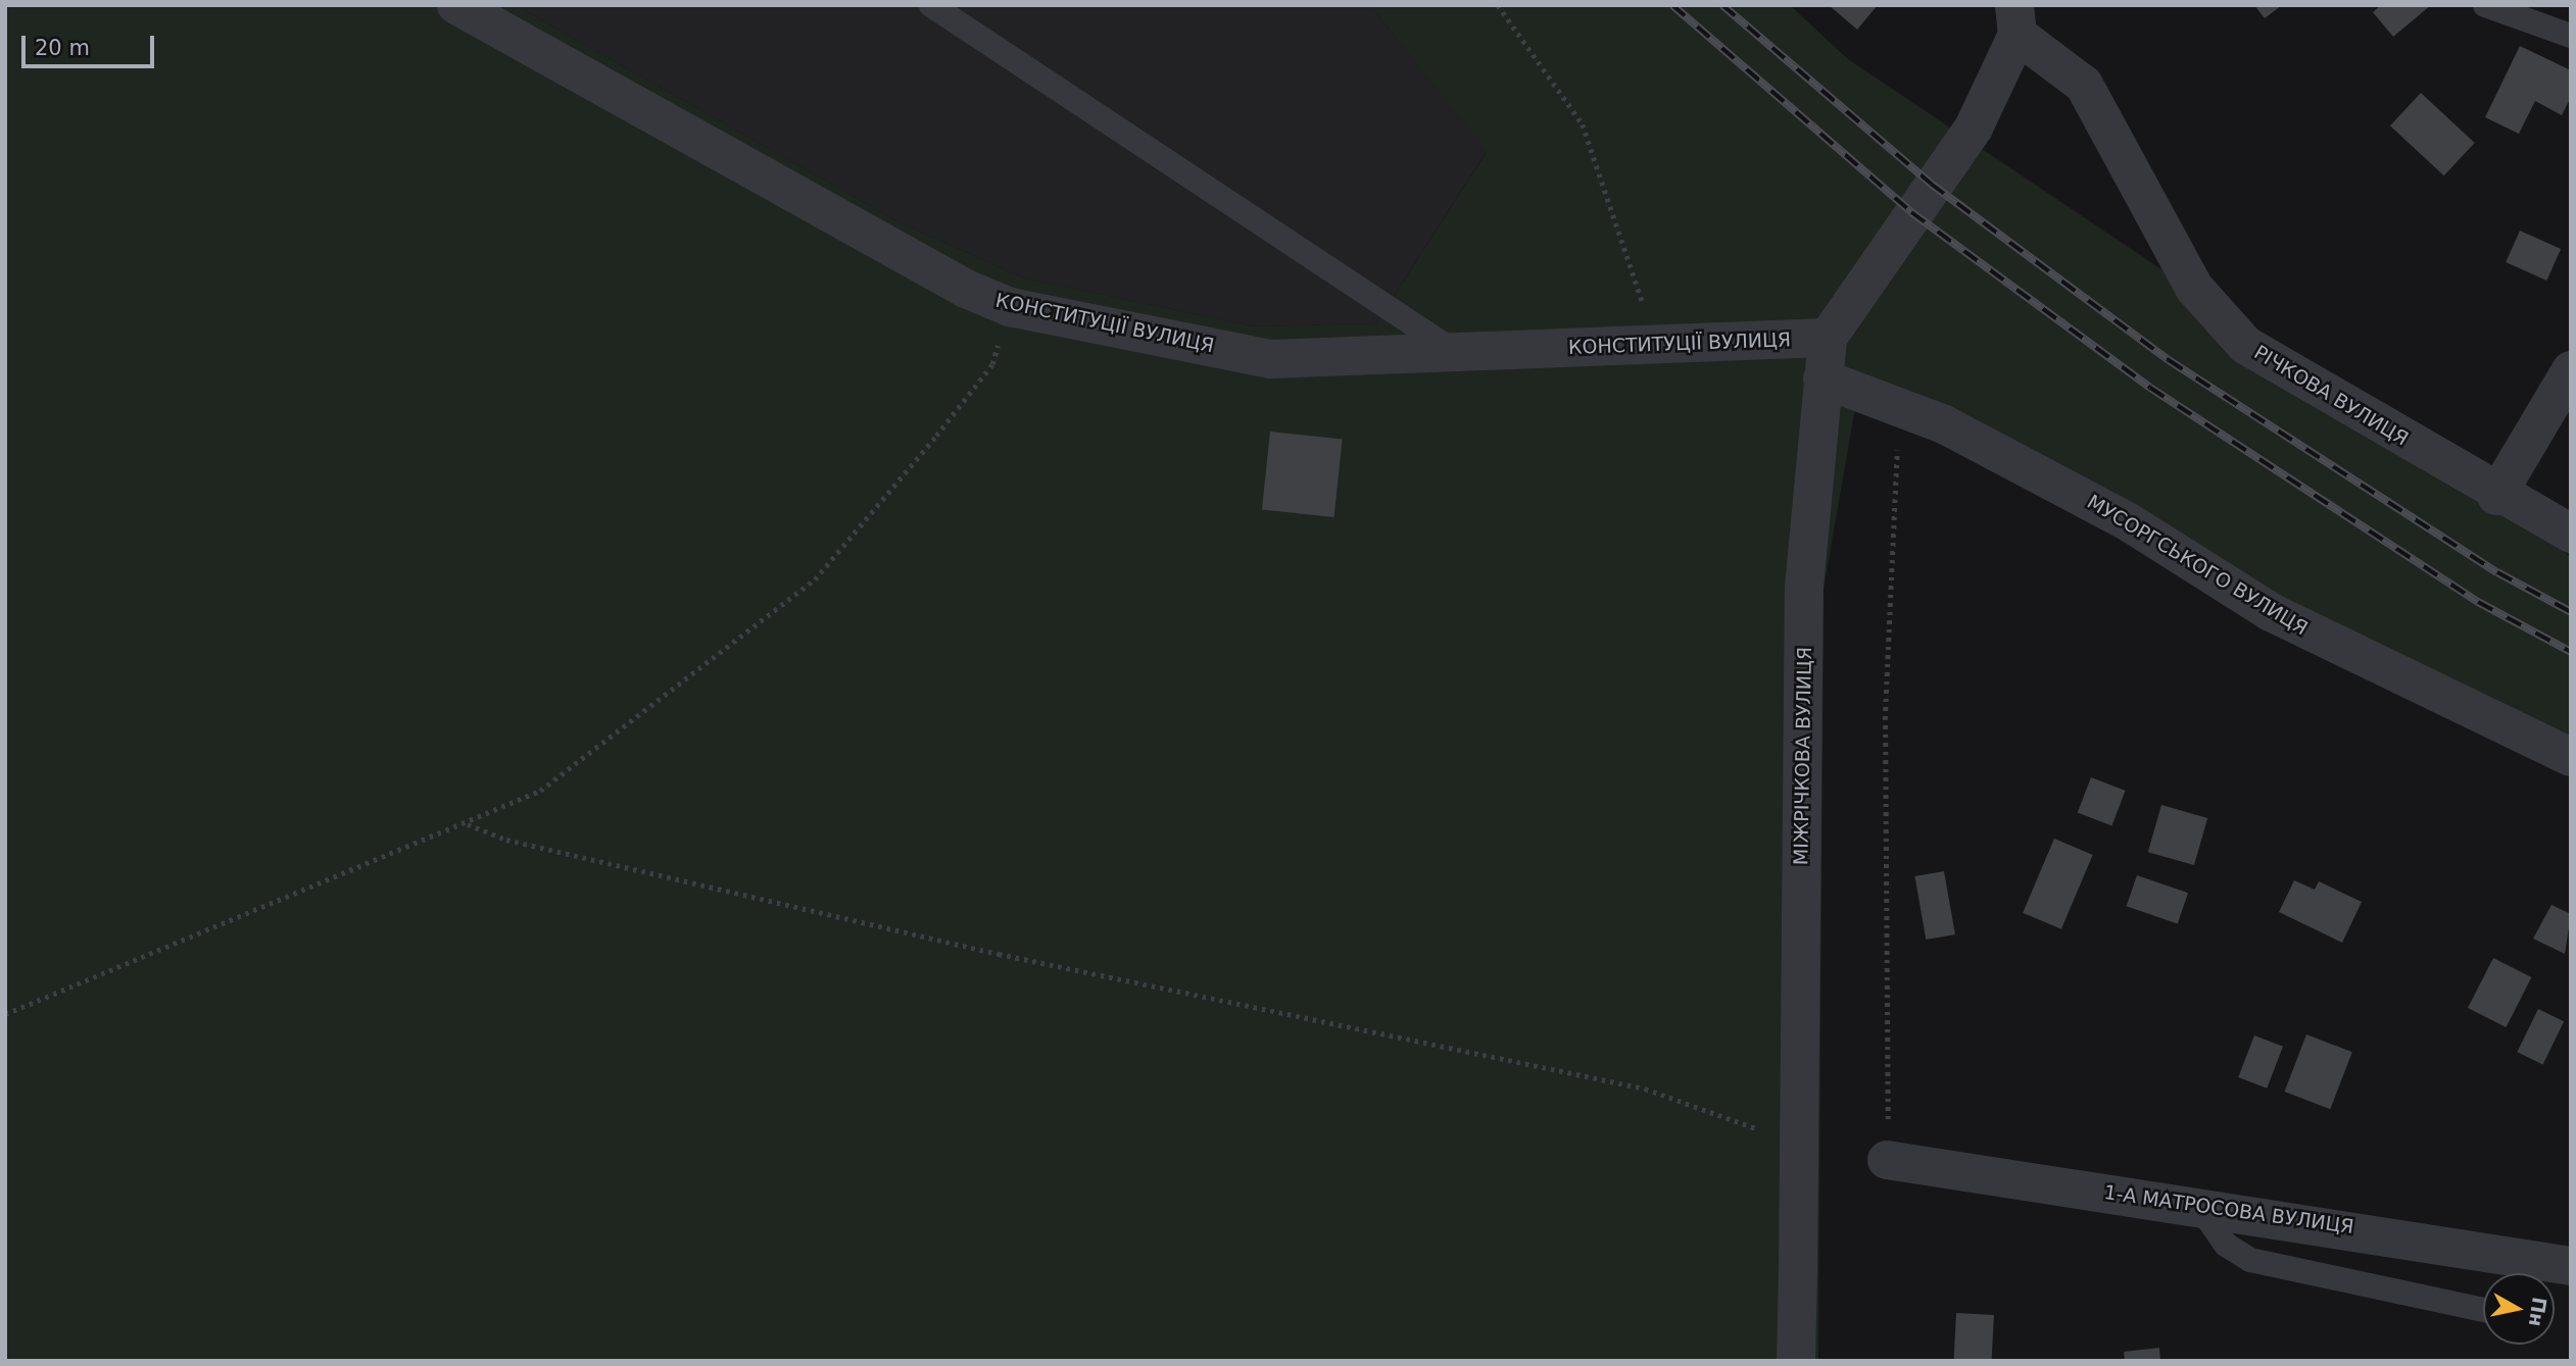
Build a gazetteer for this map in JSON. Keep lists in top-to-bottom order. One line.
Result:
{"streets":{"street":["КОНСТИТУЦІЇ ВУЛИЦЯ","РІЧКОВА ВУЛИЦЯ","МУСОРГСЬКОГО ВУЛИЦЯ","МІЖРІЧКОВА ВУЛИЦЯ","1-А МАТРОСОВА ВУЛИЦЯ"]},"crossings":[["КОНСТИТУЦІЇ ВУЛИЦЯ","МІЖРІЧКОВА ВУЛИЦЯ"],["РІЧКОВА ВУЛИЦЯ","МІЖРІЧКОВА ВУЛИЦЯ"],["МУСОРГСЬКОГО ВУЛИЦЯ","МІЖРІЧКОВА ВУЛИЦЯ"]],"scale_bar":"20 m","north":"right"}
